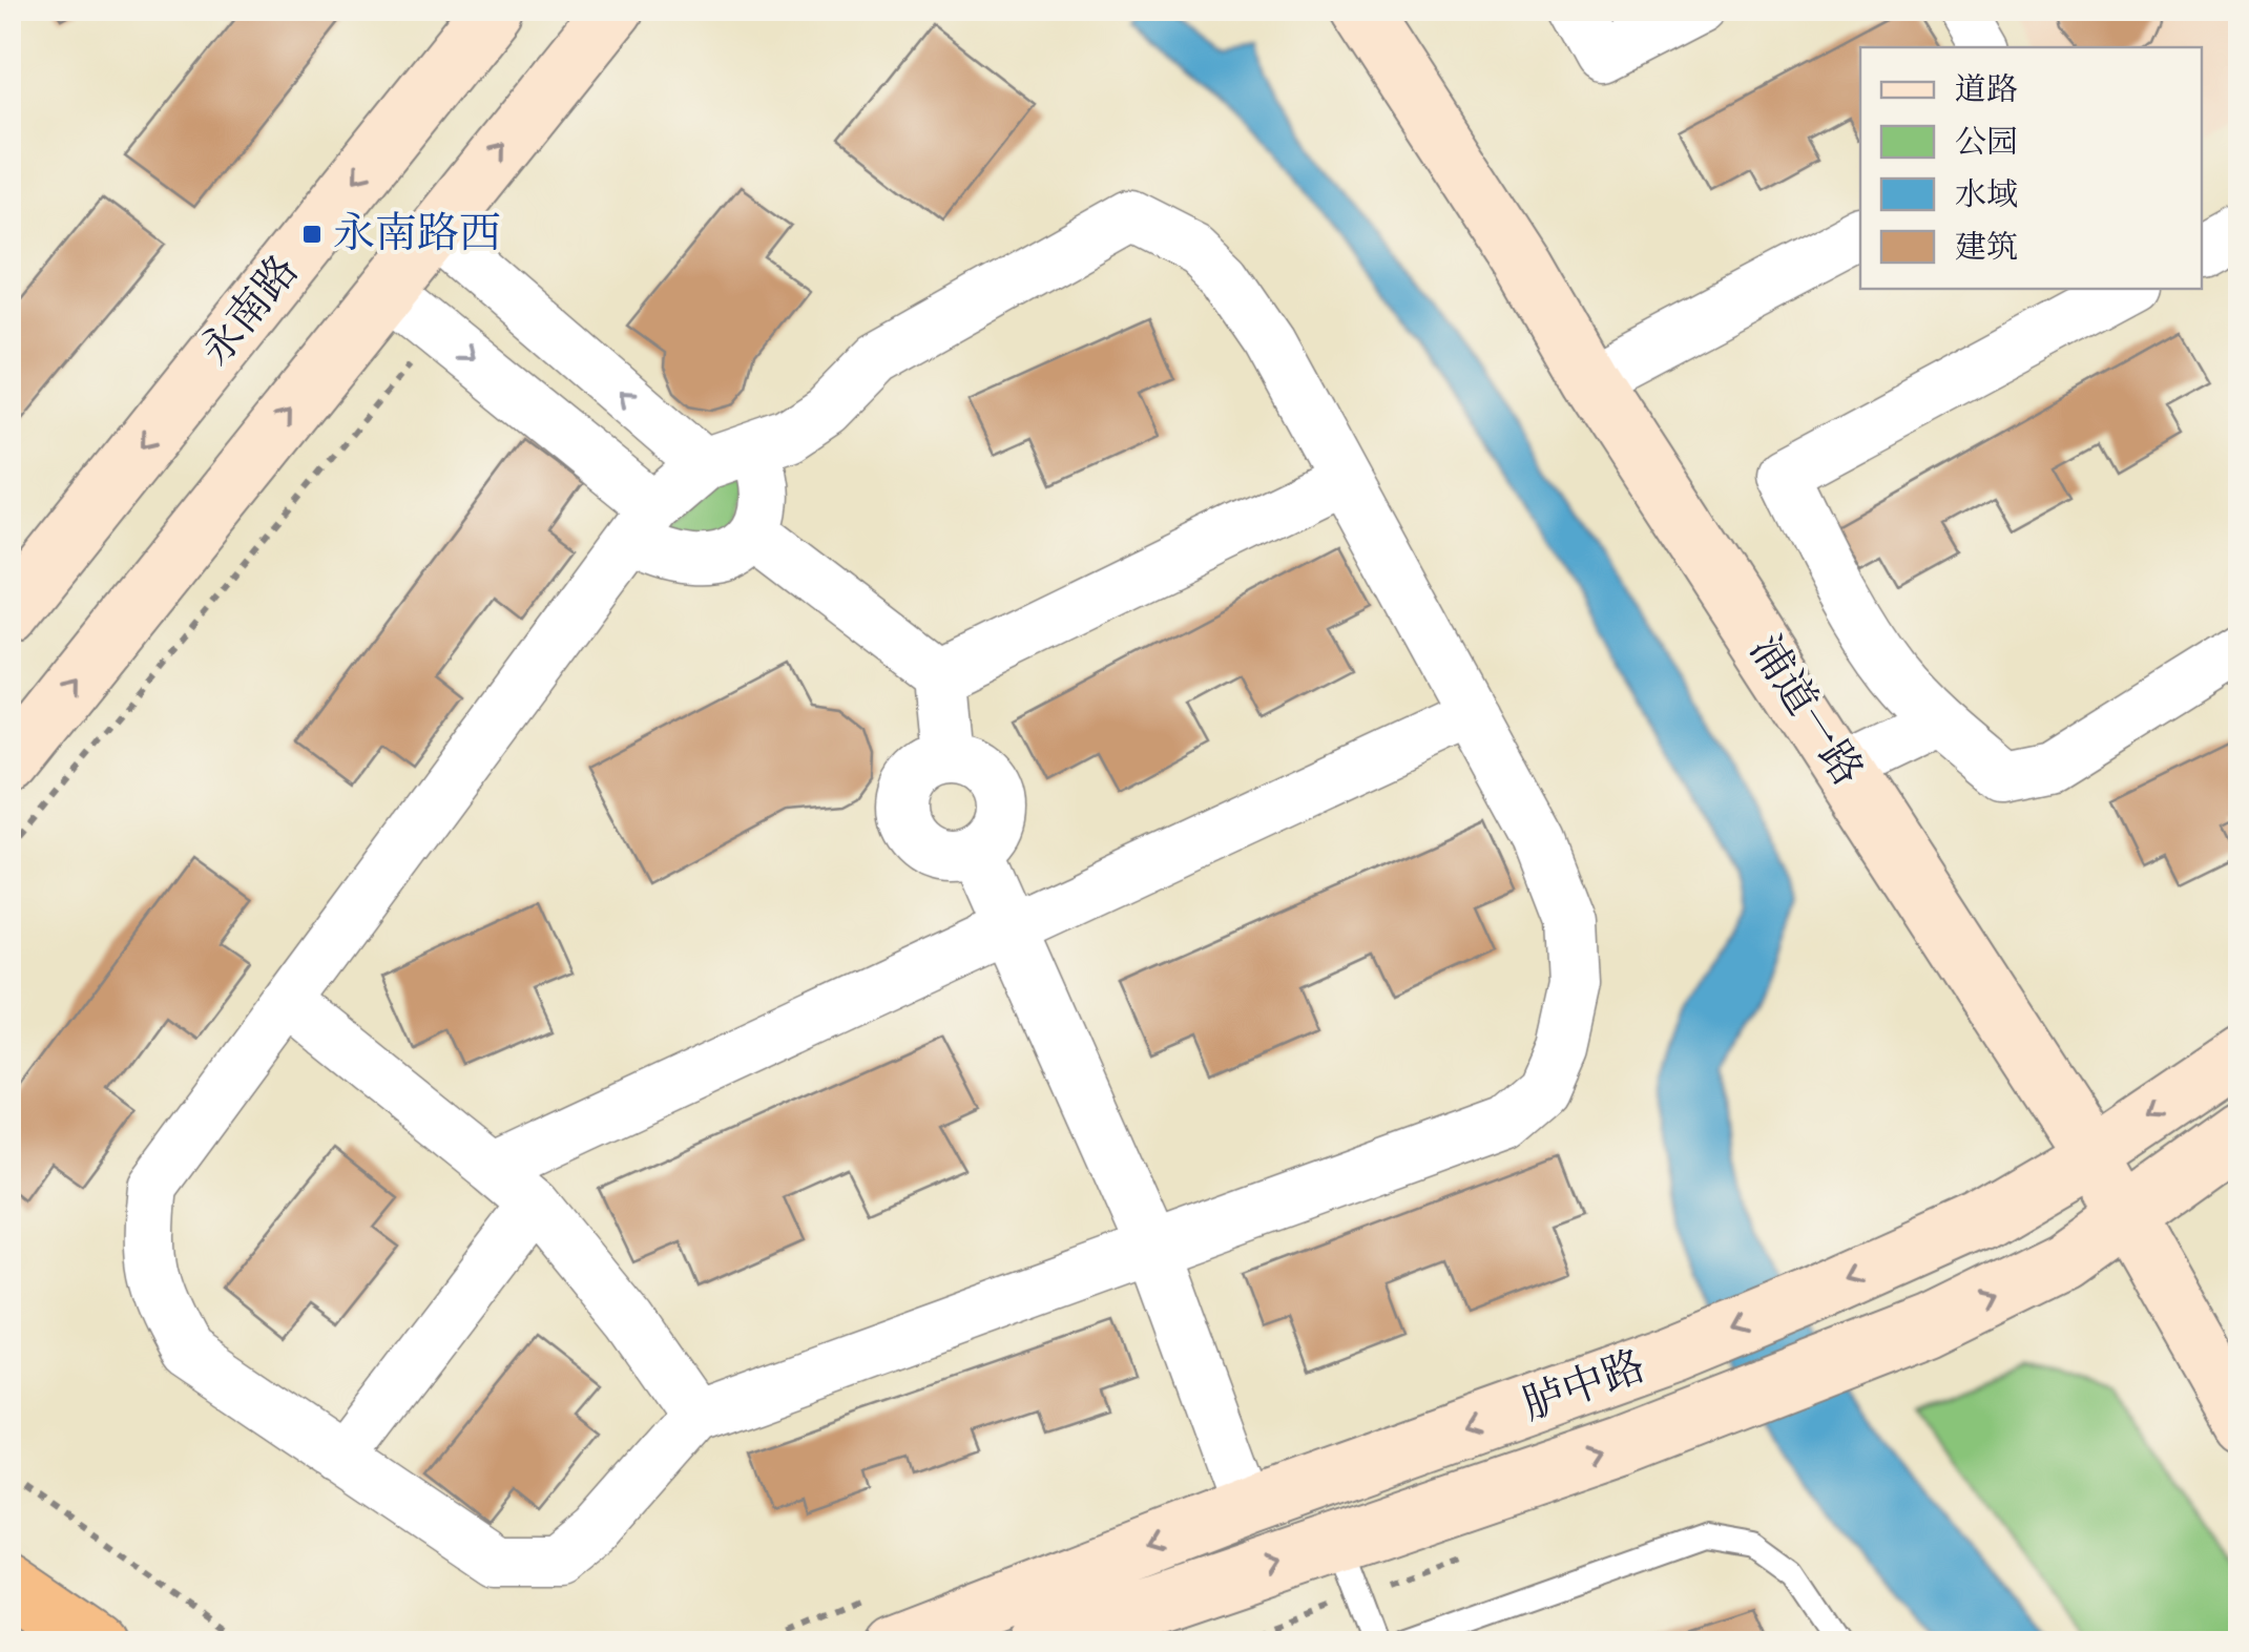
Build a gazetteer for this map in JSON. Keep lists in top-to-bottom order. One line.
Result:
{"streets":{"street":["永南路","浦道一路","胪中路"]},"crossings":[["浦道一路","胪中路"]],"places":{"transit":["永南路西"]},"legend":["道路","公园","水域","建筑"]}
